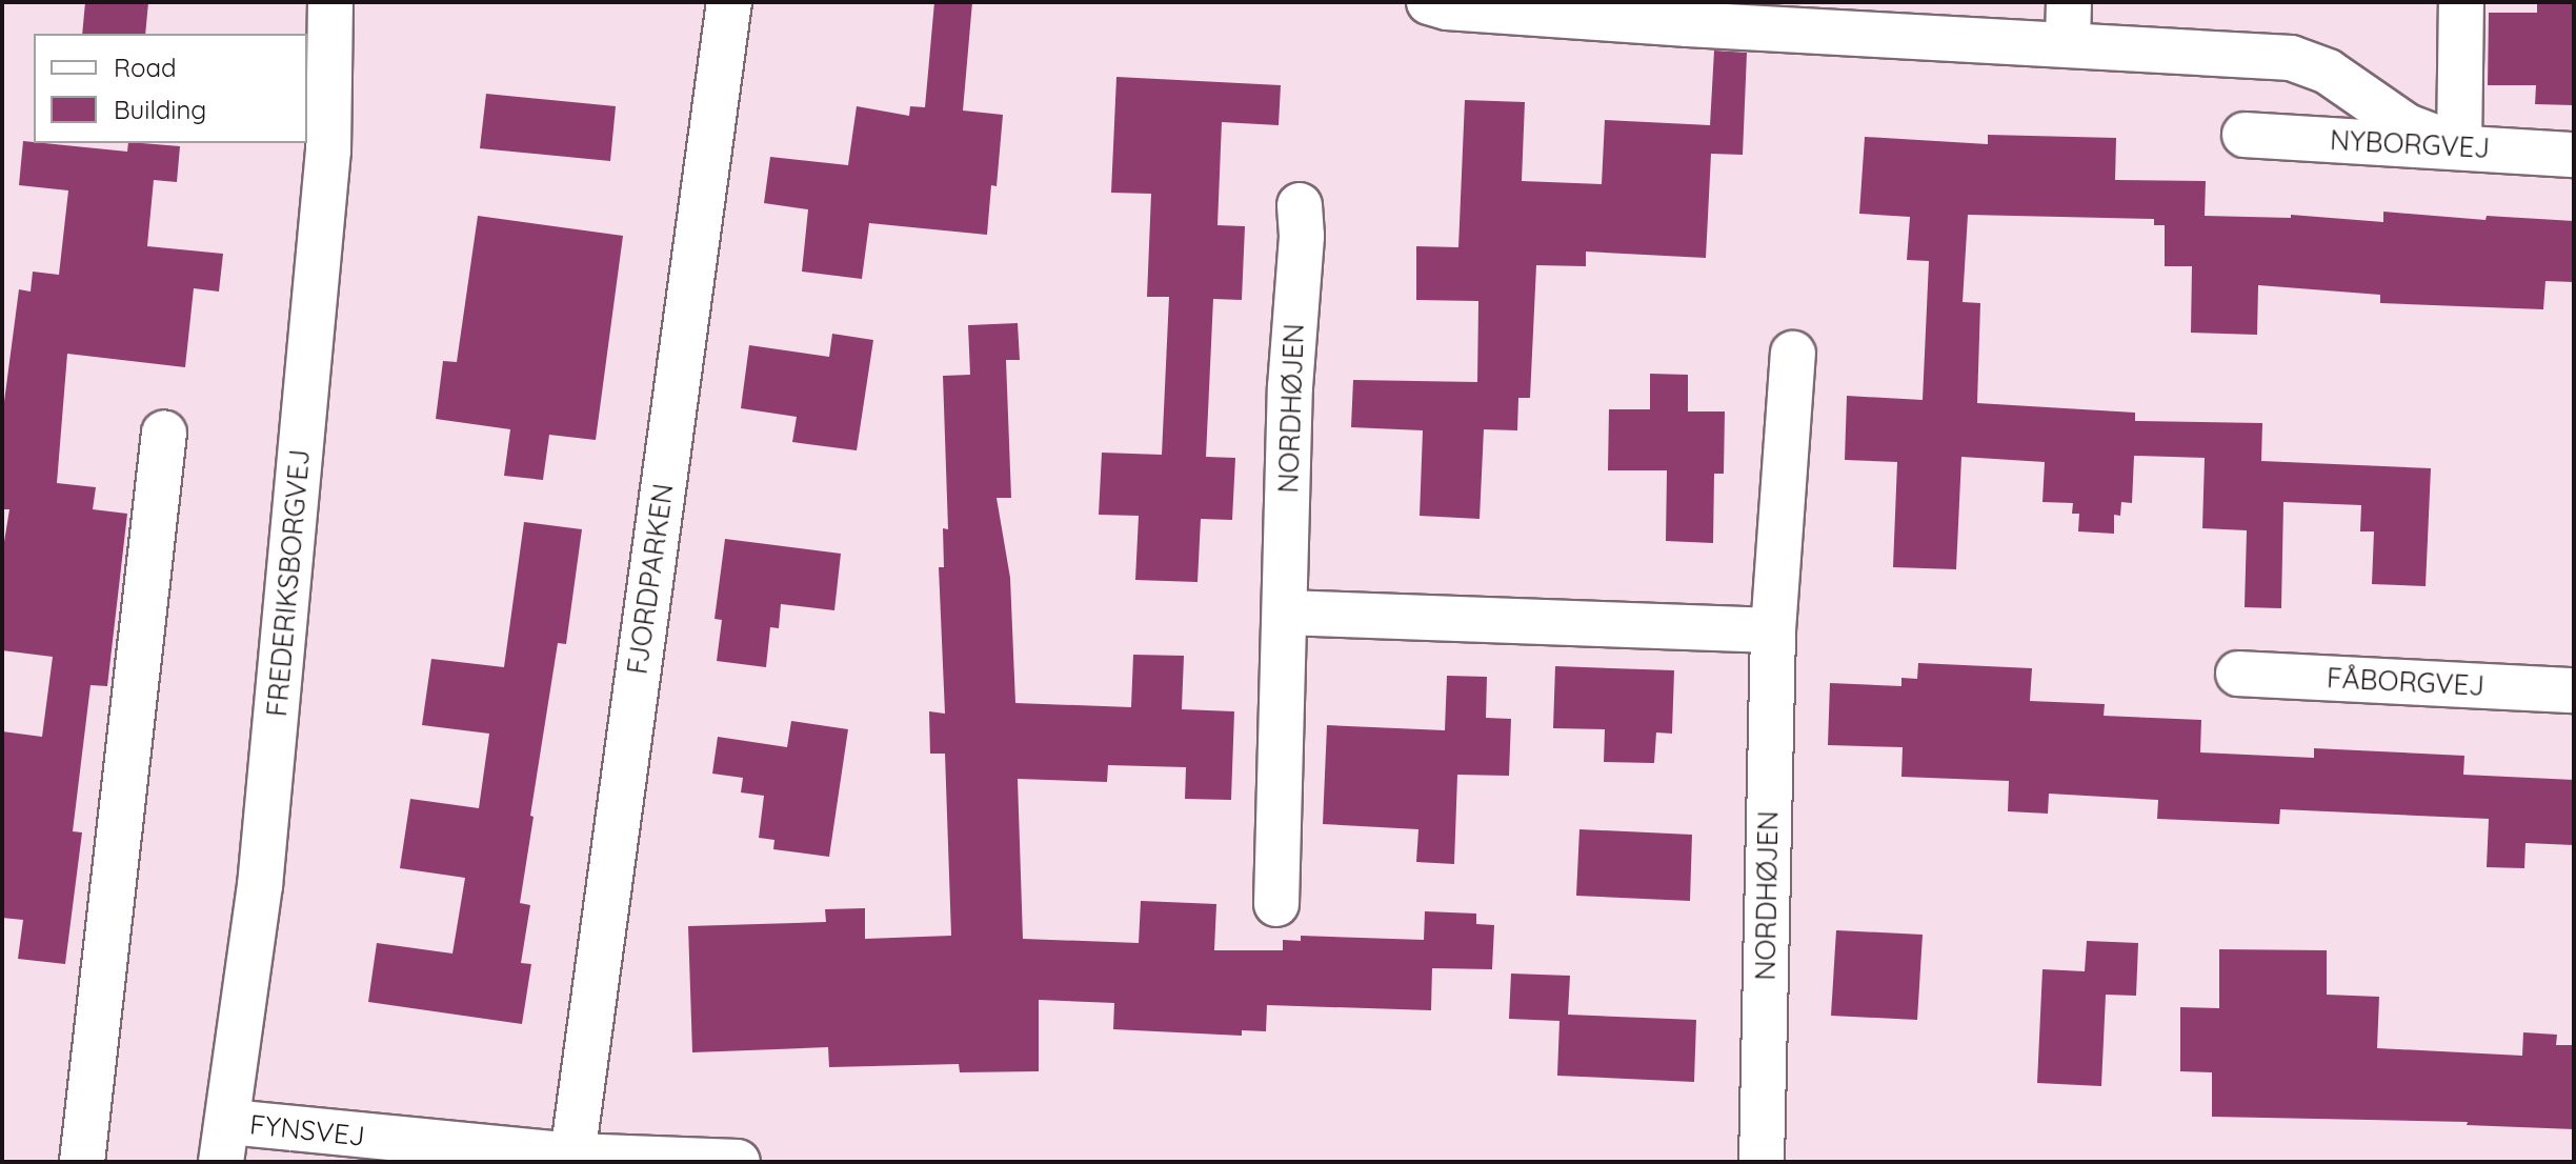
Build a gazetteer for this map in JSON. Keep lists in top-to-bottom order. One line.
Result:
{"streets":{"street":["NYBORGVEJ","NORDHØJEN","FJORDPARKEN","FREDERIKSBORGVEJ","FÅBORGVEJ","FYNSVEJ"]},"crossings":[["FJORDPARKEN","FYNSVEJ"],["FREDERIKSBORGVEJ","FYNSVEJ"]],"legend":["Road","Building"]}
